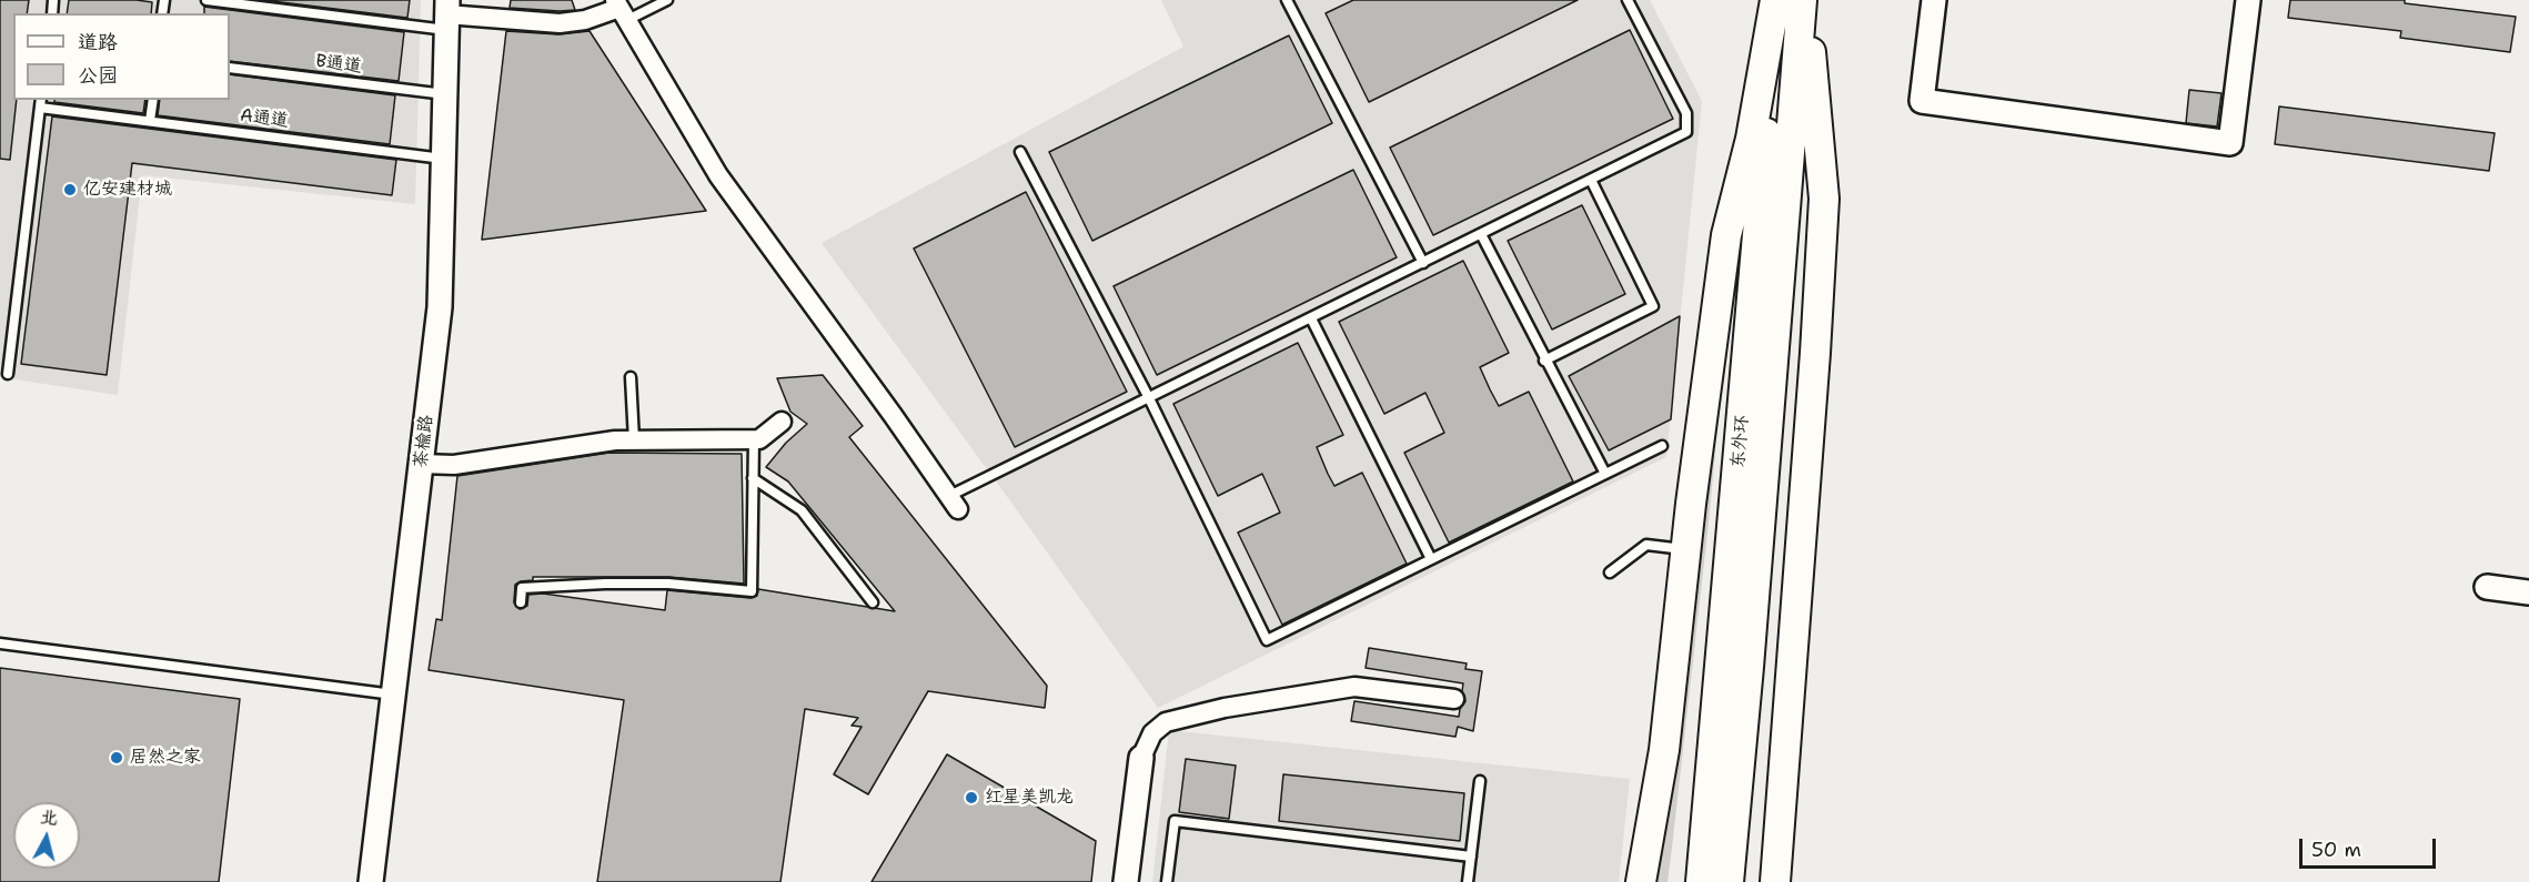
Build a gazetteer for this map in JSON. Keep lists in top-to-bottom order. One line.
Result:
{"streets":{"main road":["东外环"],"street":["茶榆路"],"lane":["B通道","A通道"]},"crossings":[["B通道","茶榆路"],["A通道","茶榆路"]],"places":["亿安建材城","居然之家","红星美凯龙"],"legend":["道路","公园"],"scale_bar":"50 m","north":"top"}
